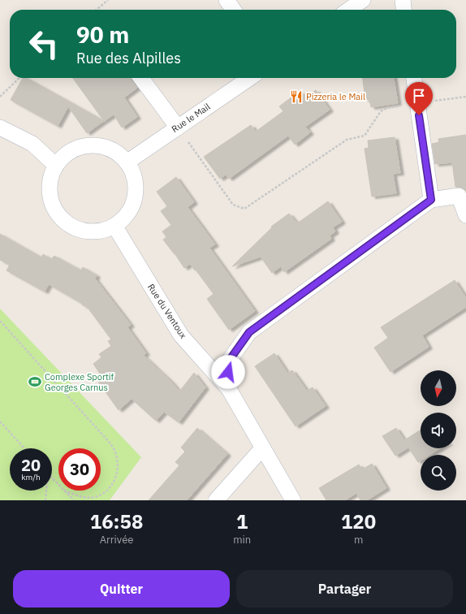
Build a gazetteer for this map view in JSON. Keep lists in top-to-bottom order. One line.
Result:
{"streets":{"street":["Rue le Mail","Rue du Ventoux"]},"crossings":[["Rue le Mail","Rue du Ventoux"]],"places":{"restaurant":["Pizzeria le Mail"],"sports":["Complexe Sportif Georges Carnus"]},"north":"bottom","page":{"turn":["90 m","Rue des Alpilles"],"speed":"20 km/h","limit":"30","eta":["16:58","Arrivée","1","min","120","m"],"buttons":["Quitter","Partager"]}}
